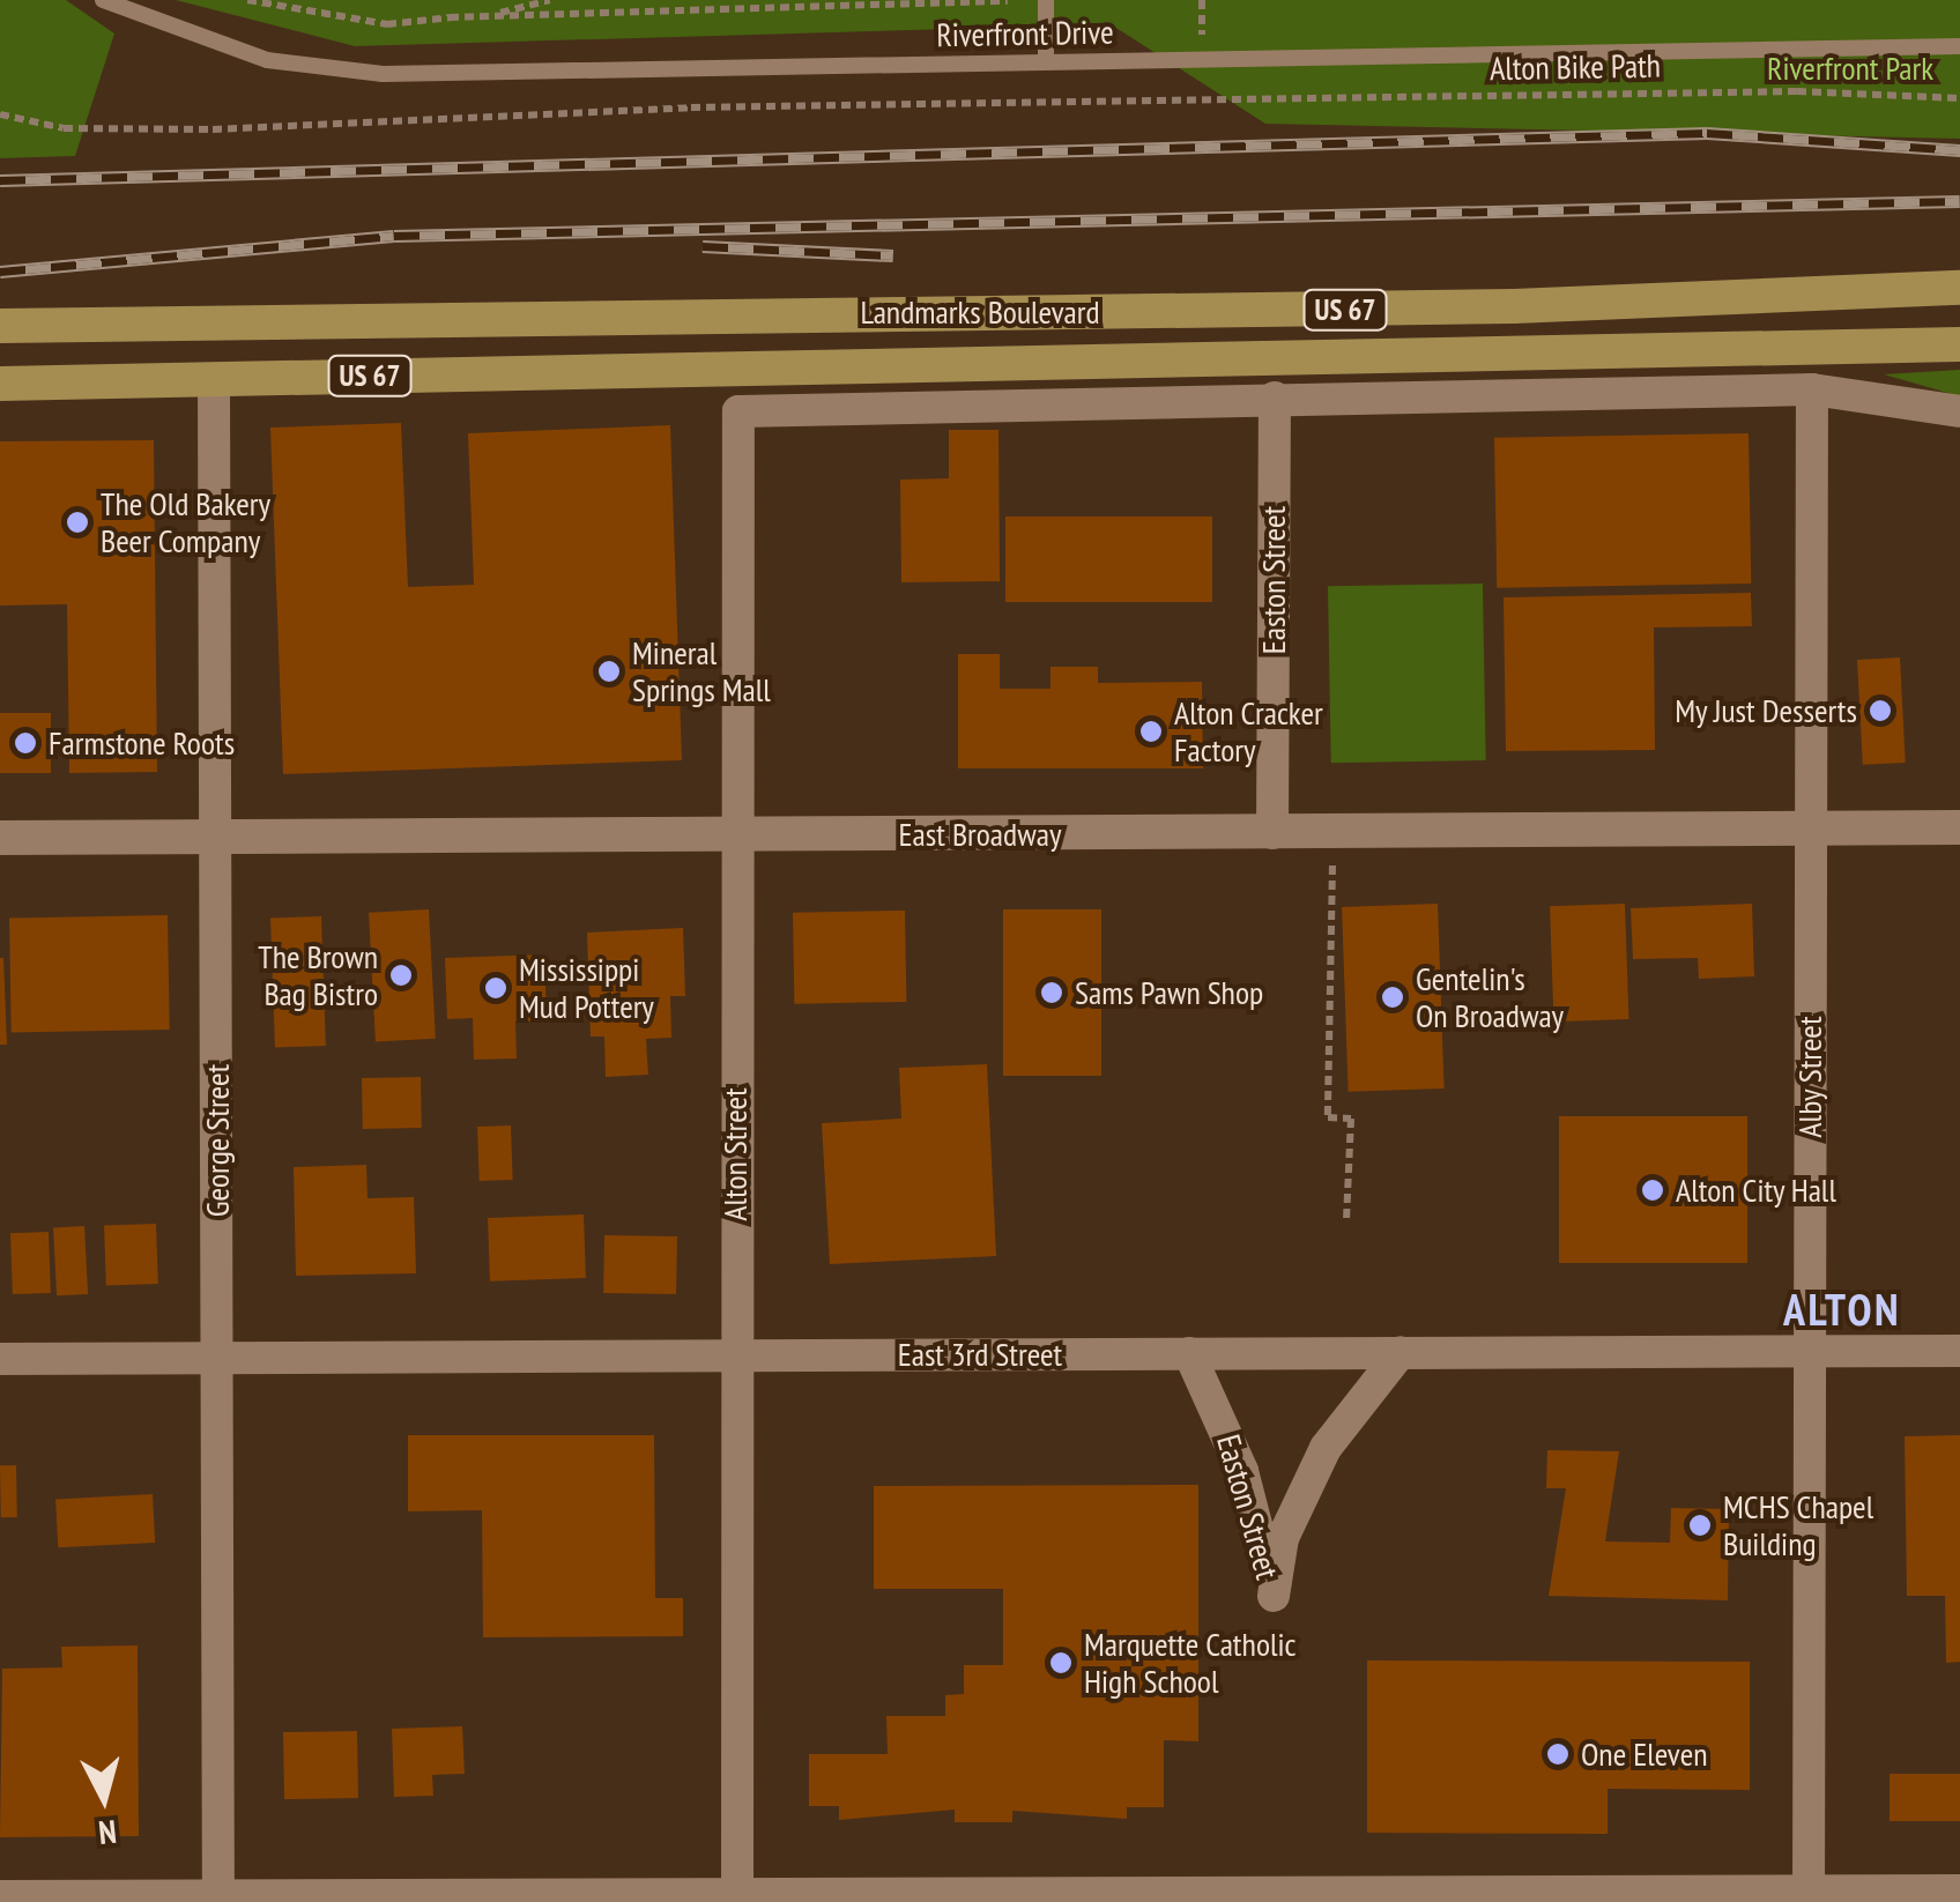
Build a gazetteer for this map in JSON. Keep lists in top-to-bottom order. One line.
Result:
{"streets":{"highway":["US 67","Landmarks Boulevard"],"street":["Easton Street","East Broadway","Alby Street","George Street","Alton Street","East 3rd Street"],"lane":["Riverfront Drive"],"path":["Alton Bike Path"]},"crossings":[["Landmarks Boulevard","George Street"],["Easton Street","East Broadway"],["Easton Street","Alton Street"],["Easton Street","East 3rd Street"],["East Broadway","Alby Street"],["East Broadway","George Street"],["East Broadway","Alton Street"],["Alby Street","East 3rd Street"],["George Street","East 3rd Street"],["Alton Street","East 3rd Street"]],"districts":["ALTON"],"parks":["Riverfront Park"],"places":["The Old Bakery Beer Company","Mineral Springs Mall","My Just Desserts","Alton Cracker Factory","Farmstone Roots","The Brown Bag Bistro","Mississippi Mud Pottery","Sams Pawn Shop","Gentelin's On Broadway","Alton City Hall","MCHS Chapel Building","Marquette Catholic High School","One Eleven"],"north":"bottom"}
